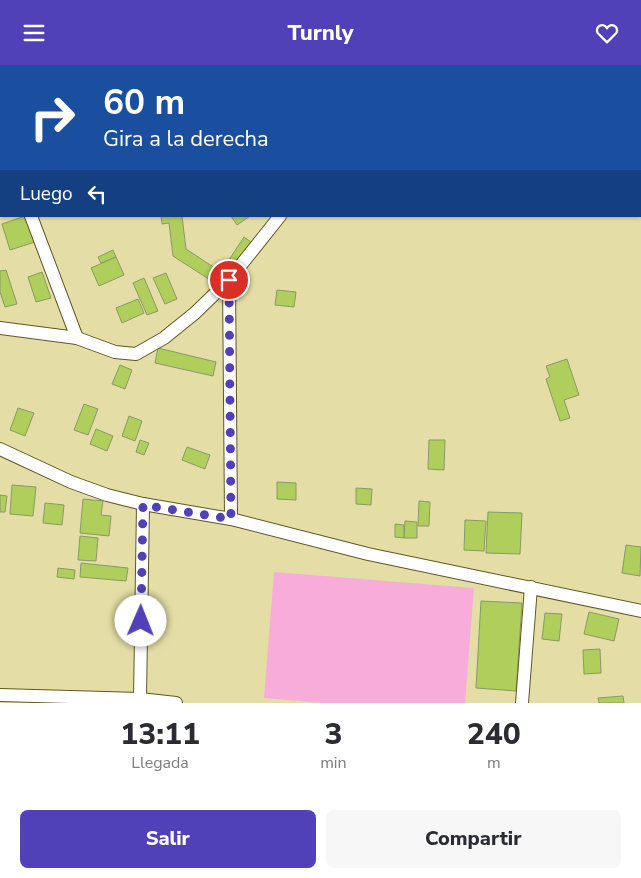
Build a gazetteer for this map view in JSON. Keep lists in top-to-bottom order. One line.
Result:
{"page":{"header":"Turnly","turn":["60 m","Gira a la derecha"],"then":"Luego","eta":["13:11","Llegada","3","min","240","m"],"buttons":["Salir","Compartir"]}}
